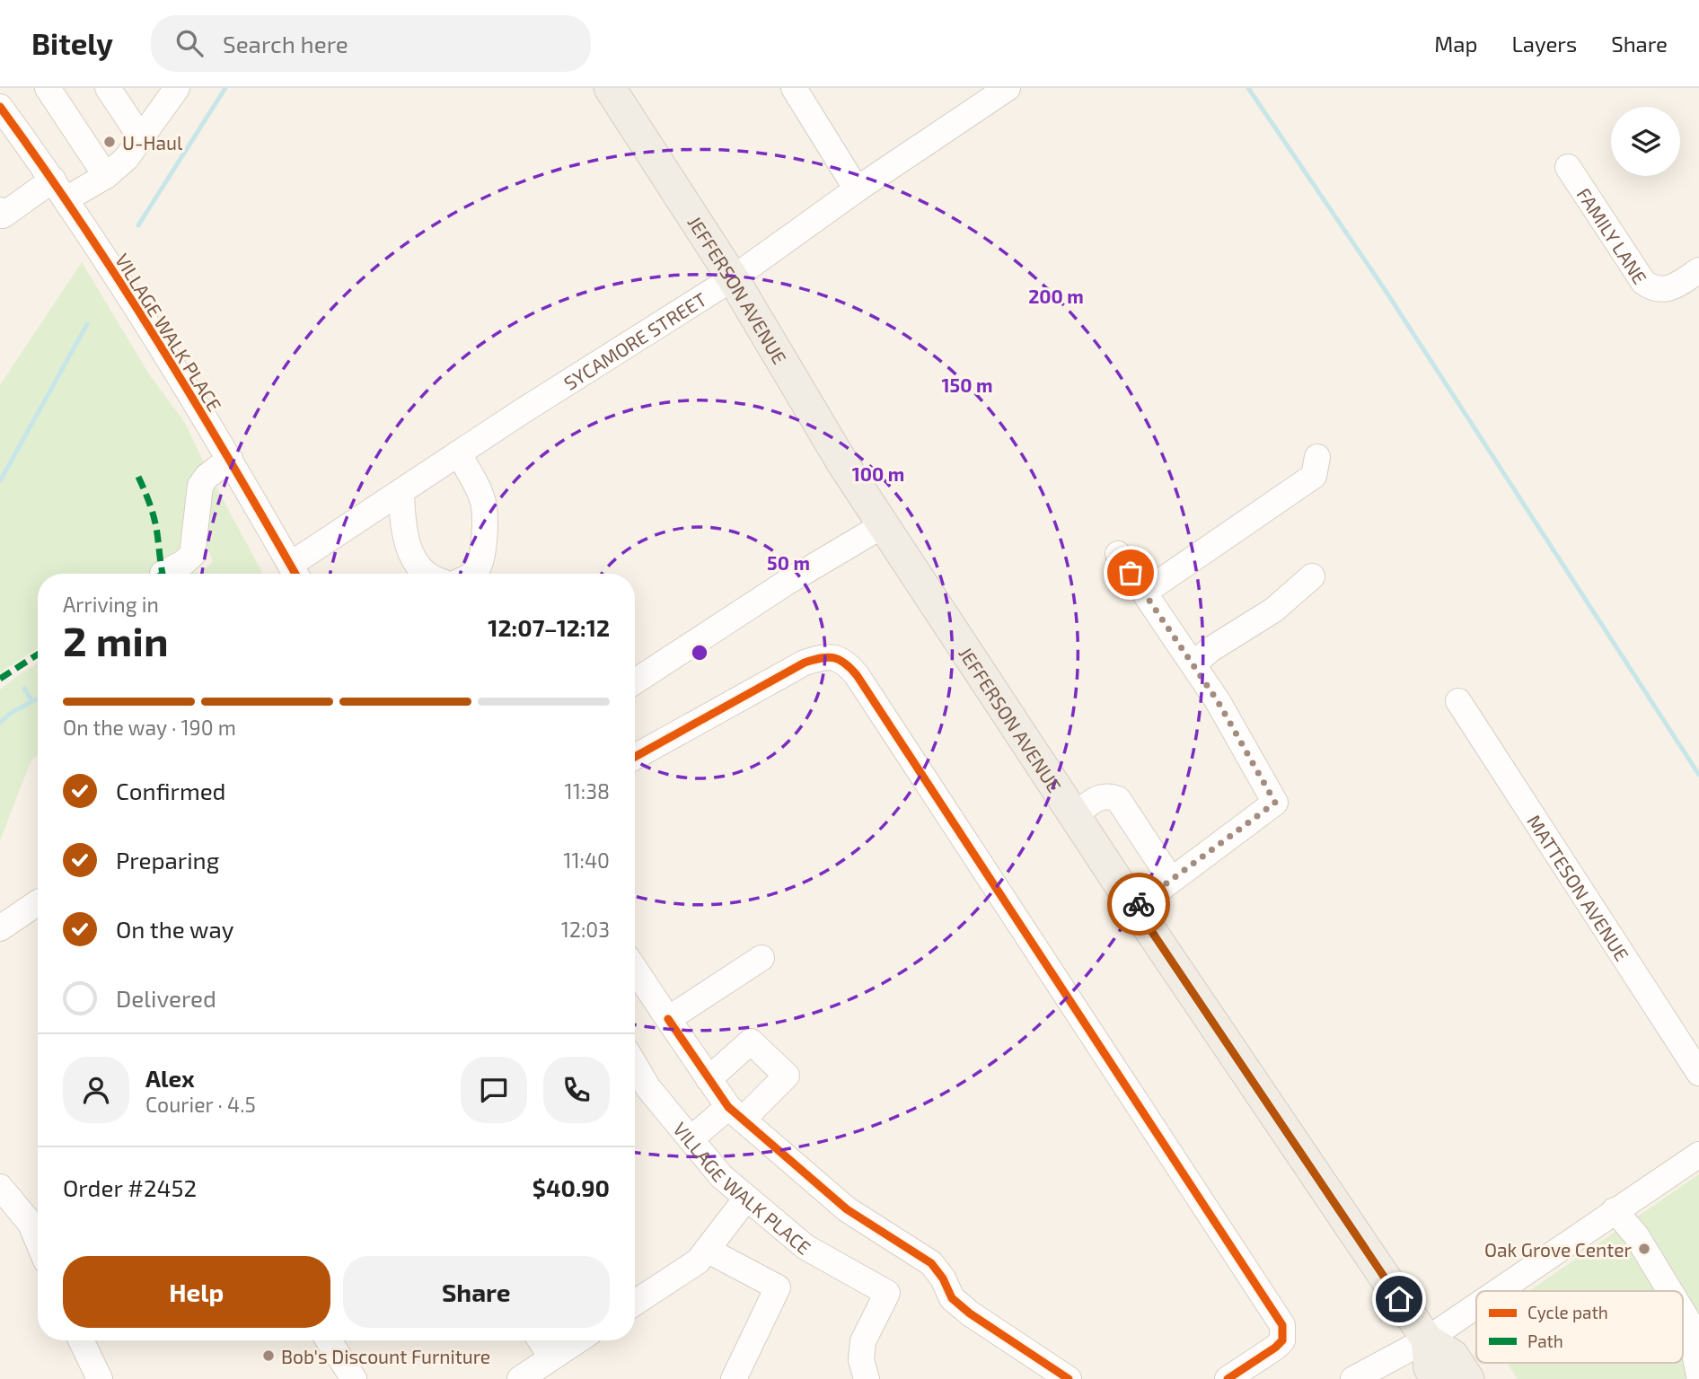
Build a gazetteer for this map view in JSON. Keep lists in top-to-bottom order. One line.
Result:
{"streets":{"main road":["JEFFERSON AVENUE"],"street":["FAMILY LANE","VILLAGE WALK PLACE","SYCAMORE STREET","MATTESON AVENUE"]},"crossings":[["JEFFERSON AVENUE","SYCAMORE STREET"],["VILLAGE WALK PLACE","SYCAMORE STREET"]],"places":["U-Haul","Oak Grove Center","Bob's Discount Furniture"],"legend":["Cycle path","Path"],"page":{"header":"Bitely","search":"Search here","nav":["Map","Layers","Share"],"heading":["2 min","Arriving in","12:07–12:12"],"panel":["Alex","Courier · 4.5","Order #2452","$40.90"],"bar":"On the way · 190 m","list":[["Confirmed","11:38"],["Preparing","11:40"],["On the way","12:03"],"Delivered"],"buttons":["Help","Share"]},"rings":["200 m","150 m","100 m","50 m"]}
